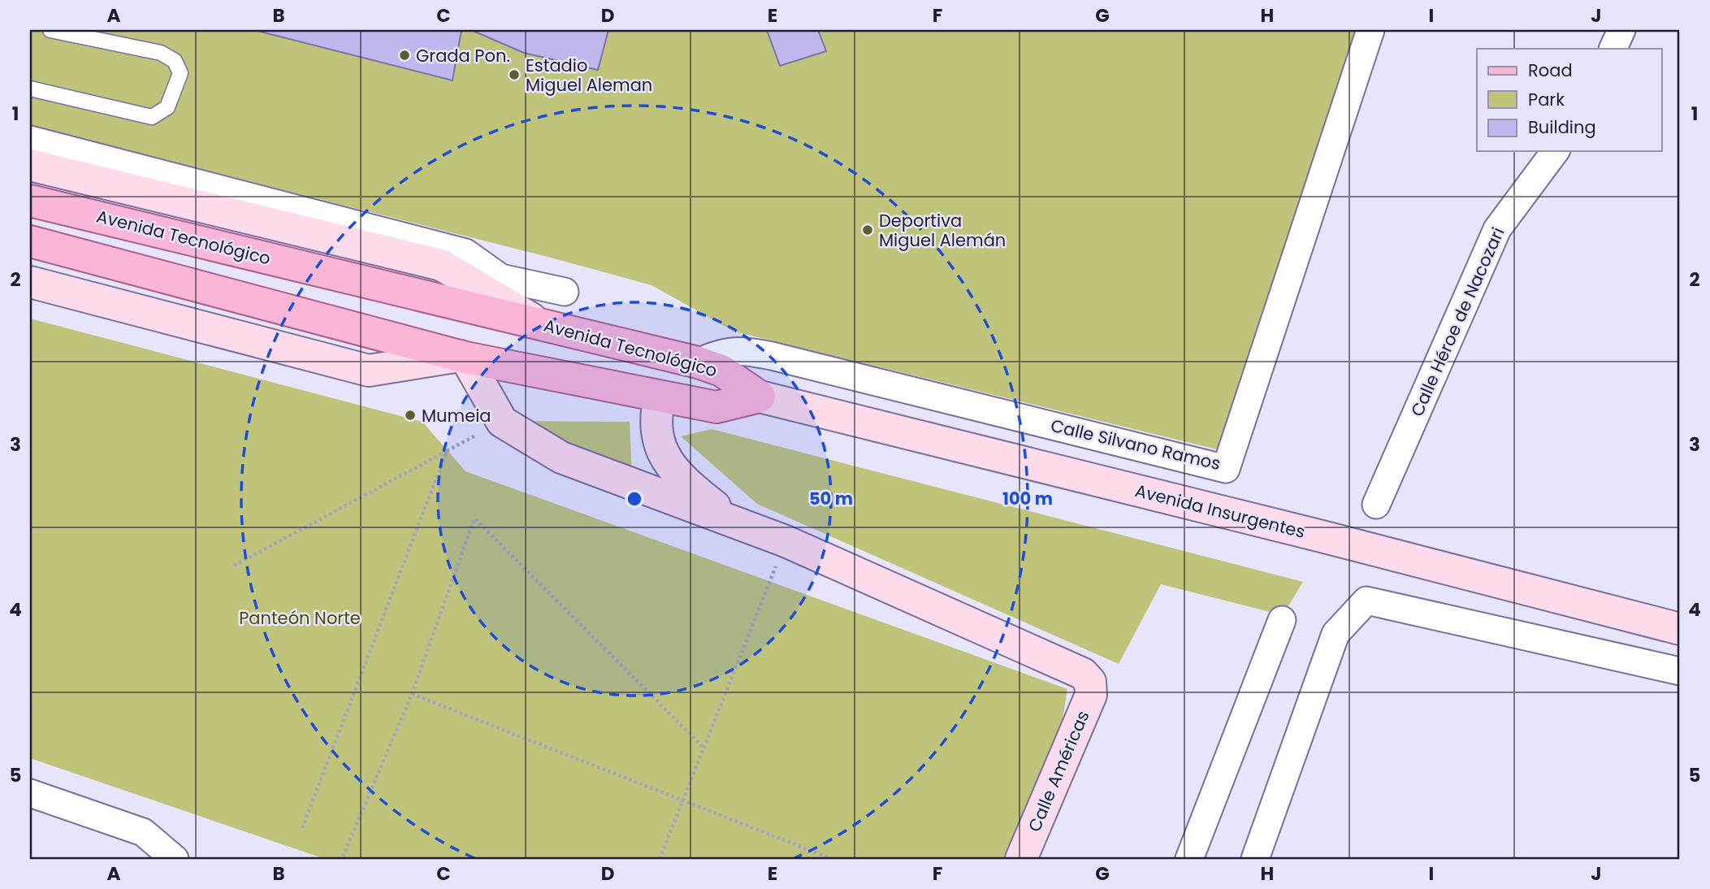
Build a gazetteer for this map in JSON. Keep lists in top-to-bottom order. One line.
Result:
{"streets":{"main road":["Avenida Tecnológico"],"street":["Calle Héroe de Nacozari","Calle Silvano Ramos","Avenida Insurgentes","Calle Américas"]},"crossings":[["Avenida Tecnológico","Calle Silvano Ramos"],["Avenida Tecnológico","Avenida Insurgentes"]],"parks":["Panteón Norte"],"places":["Grada Pon.","Estadio Miguel Aleman","Deportiva Miguel Alemán","Mumeia"],"legend":["Road","Park","Building"],"grid":{"columns":["A","B","C","D","E","F","G","H","I","J"],"rows":["1","2","3","4","5"]},"rings":["50 m","100 m"]}
